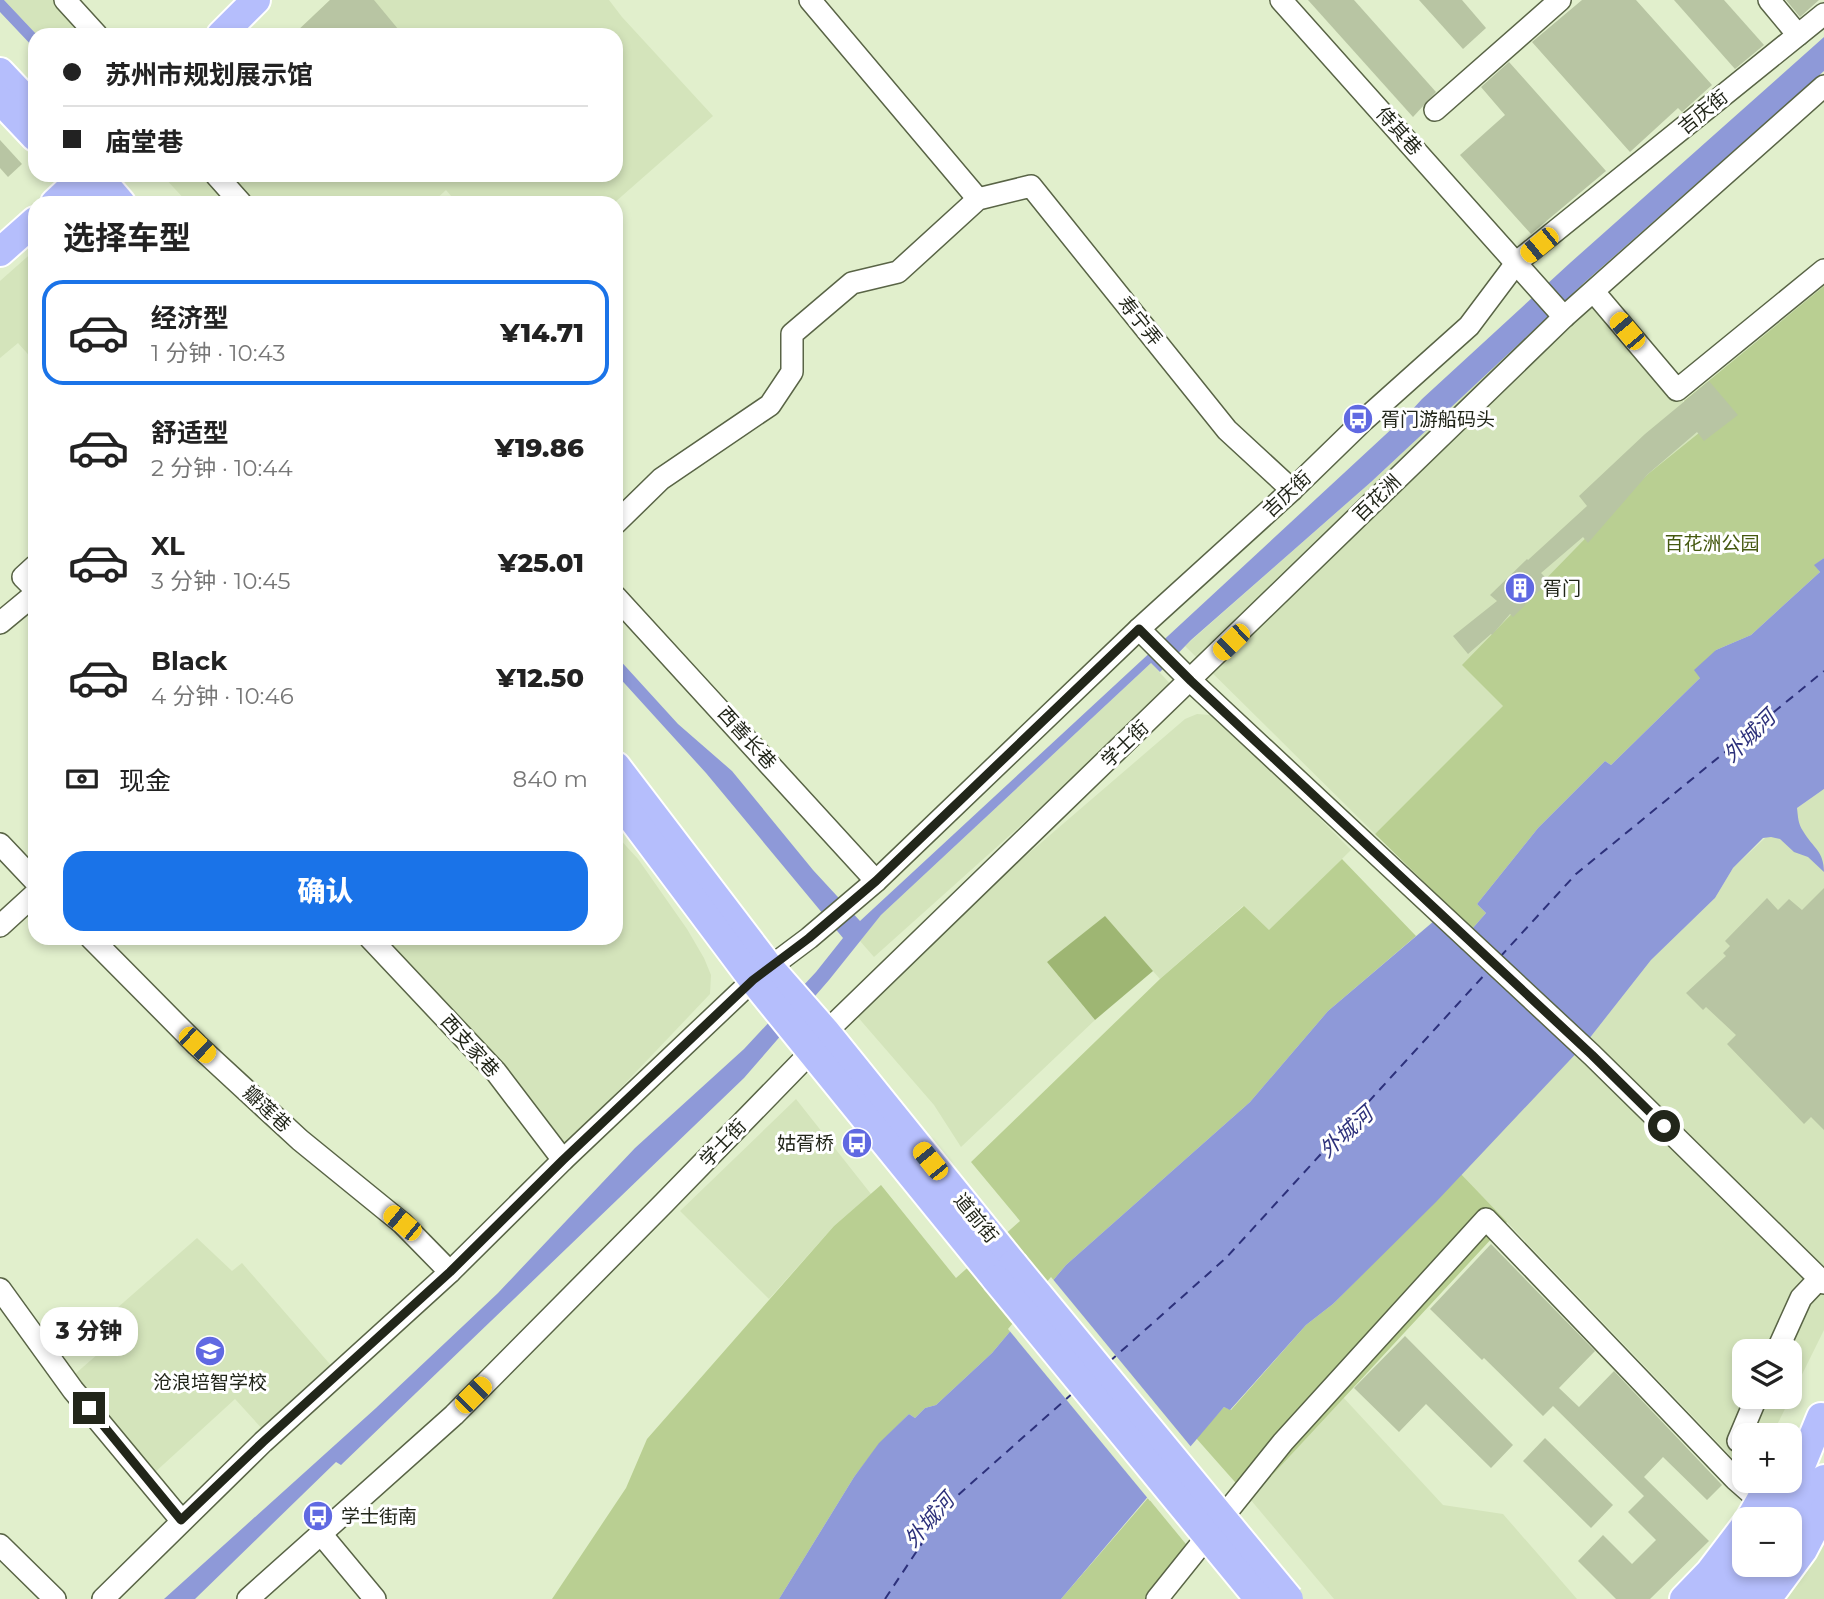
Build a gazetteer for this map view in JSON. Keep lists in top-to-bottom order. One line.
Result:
{"streets":{"main road":["道前街"],"street":["吉庆街","侍其巷","寿宁弄","百花洲","西善长巷","学士街","西支家巷","瓣莲巷"]},"crossings":[["吉庆街","侍其巷"],["吉庆街","寿宁弄"],["吉庆街","西善长巷"],["吉庆街","西支家巷"],["吉庆街","瓣莲巷"],["吉庆街","道前街"],["侍其巷","百花洲"],["百花洲","学士街"],["学士街","道前街"]],"water":["外城河"],"parks":["百花洲公园"],"places":{"bus stop":["胥门游船码头","姑胥桥","学士街南"],"building":["胥门"],"school or university":["沧浪培智学校"]},"page":{"banner":["苏州市规划展示馆","庙堂巷"],"heading":"选择车型","list":[{"name":"经济型","note":"1 分钟 · 10:43","value":"¥14.71"},{"name":"舒适型","note":"2 分钟 · 10:44","value":"¥19.86"},{"name":"XL","note":"3 分钟 · 10:45","value":"¥25.01"},{"name":"Black","note":"4 分钟 · 10:46","value":"¥12.50"}],"pay":["现金","840 m"],"buttons":"确认","bubble":"3 分钟","map_buttons":["+","−"]}}
